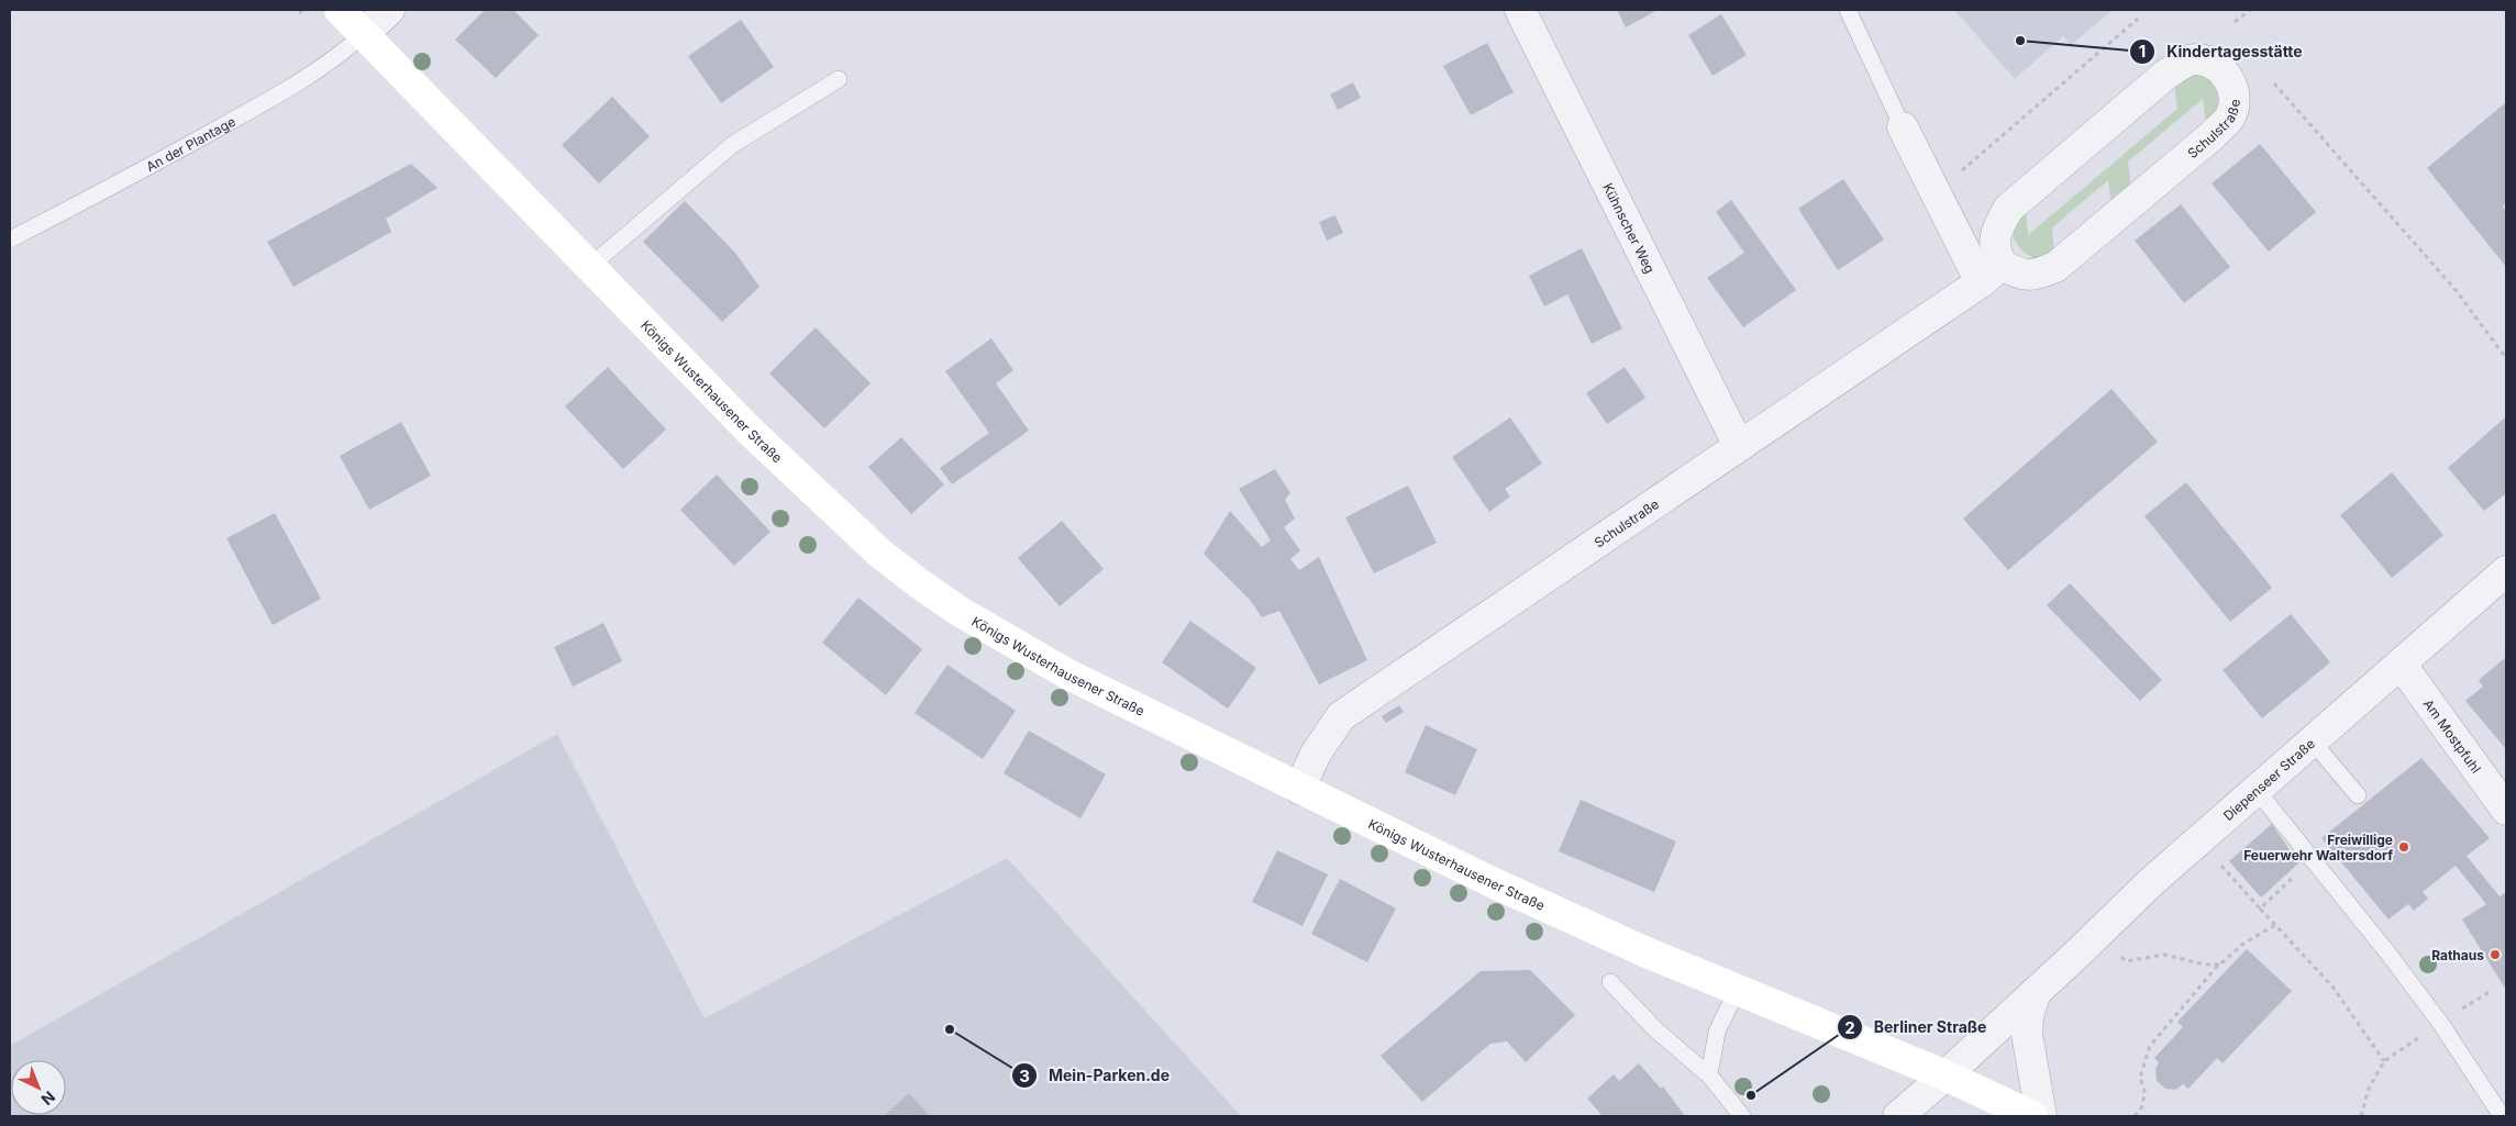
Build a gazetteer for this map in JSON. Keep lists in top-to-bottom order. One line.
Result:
{"streets":{"main road":["Königs Wusterhausener Straße"],"street":["Schulstraße","Kühnscher Weg","Am Mostpfuhl","Diepenseer Straße"],"lane":["An der Plantage"]},"crossings":[["Schulstraße","Kühnscher Weg"],["Schulstraße","Königs Wusterhausener Straße"],["An der Plantage","Königs Wusterhausener Straße"],["Königs Wusterhausener Straße","Diepenseer Straße"],["Am Mostpfuhl","Diepenseer Straße"]],"places":["Kindertagesstätte","Freiwillige Feuerwehr Waltersdorf","Rathaus","Mein-Parken.de","Berliner Straße"],"north":"bottom right"}
